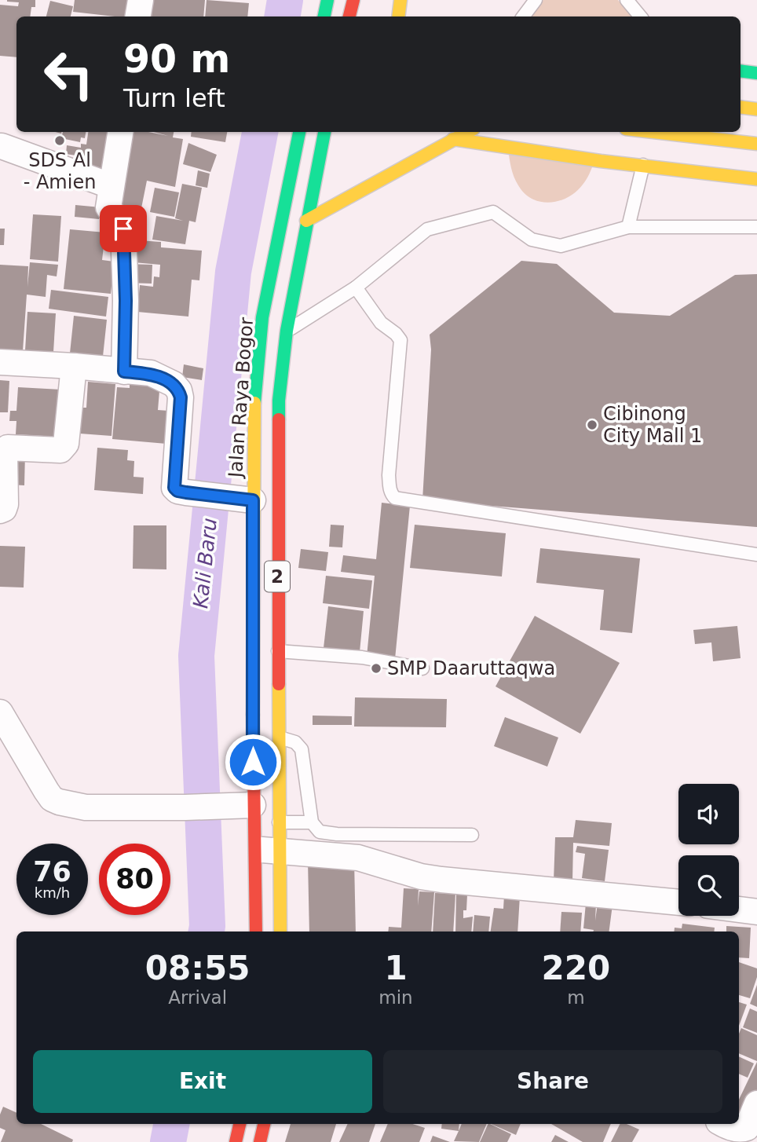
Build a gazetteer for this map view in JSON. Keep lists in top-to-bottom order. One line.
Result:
{"streets":{"main road":["Jalan Raya Bogor","2"]},"water":["Kali Baru"],"places":["SDS Al - Amien","Cibinong City Mall 1","SMP Daaruttaqwa"],"page":{"turn":["90 m","Turn left"],"speed":"76 km/h","limit":"80","eta":["08:55","Arrival","1","min","220","m"],"buttons":["Exit","Share"]}}
